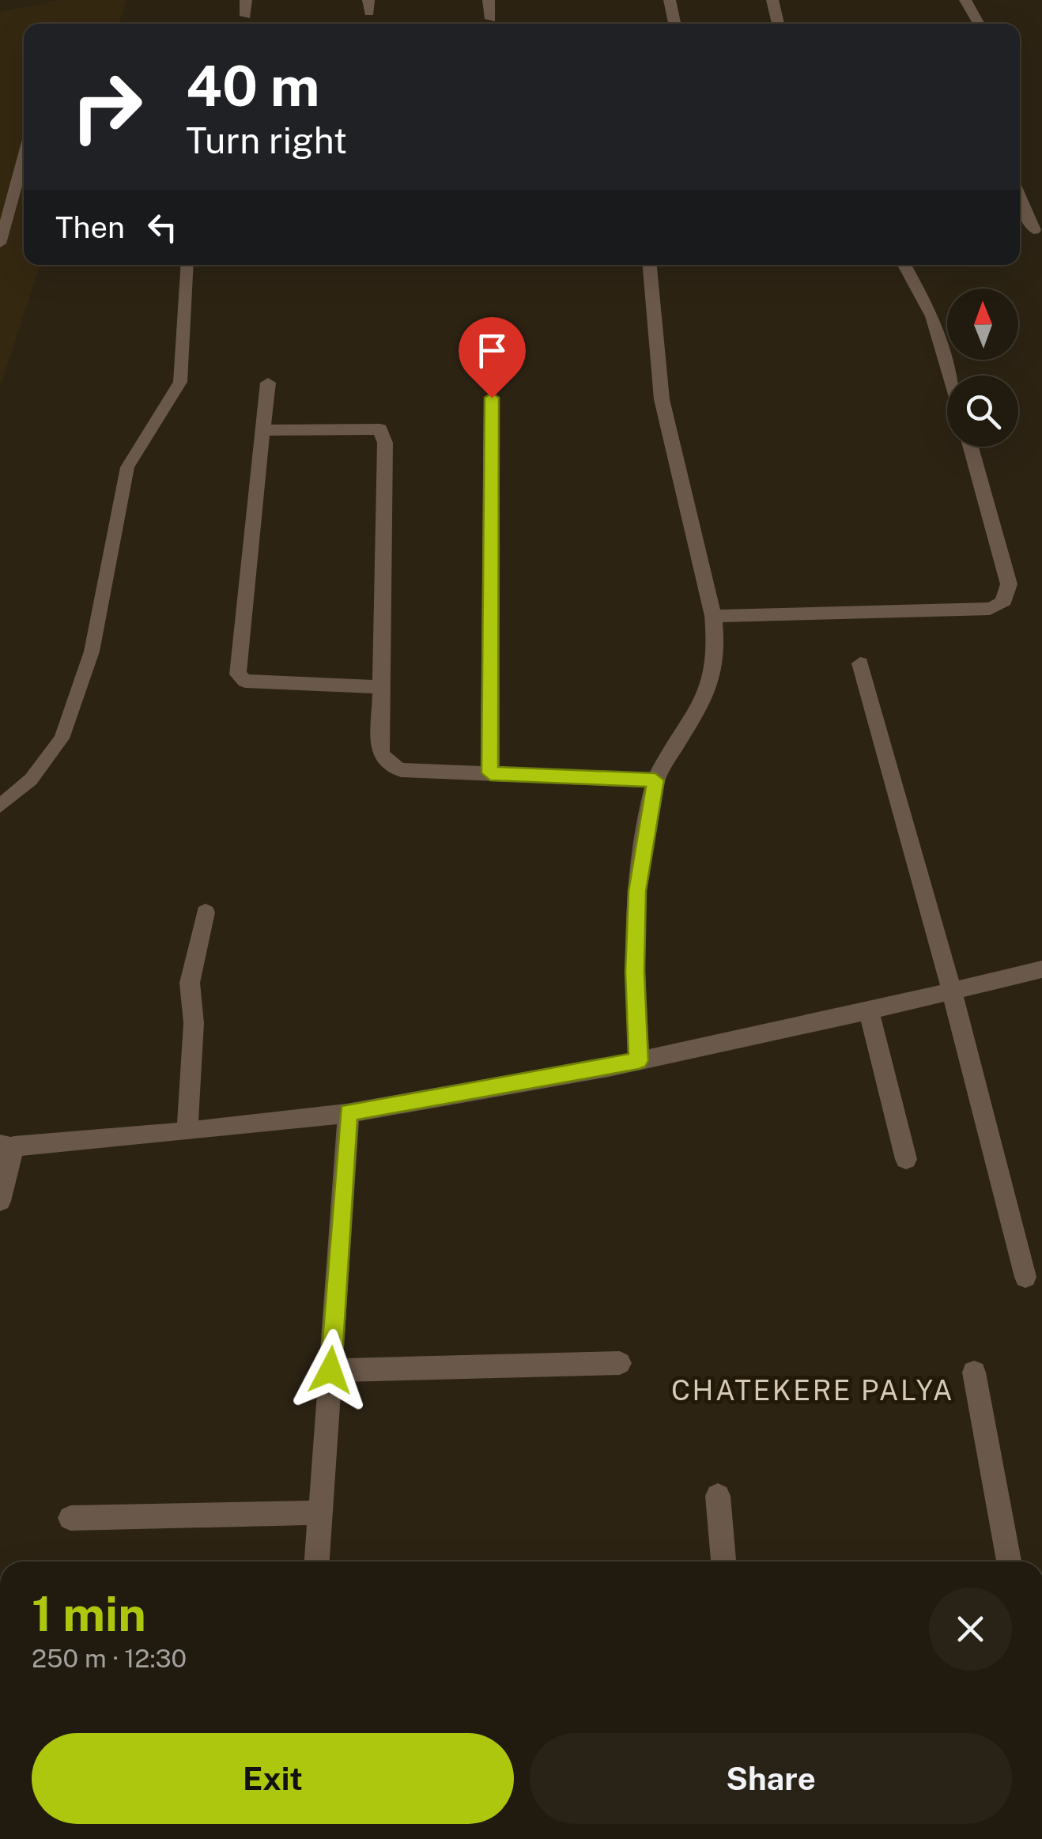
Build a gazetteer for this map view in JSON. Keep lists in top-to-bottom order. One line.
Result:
{"districts":["CHATEKERE PALYA"],"north":"top","page":{"turn":["40 m","Turn right"],"then":"Then","heading":["1 min","250 m · 12:30"],"buttons":["Exit","Share"]}}
